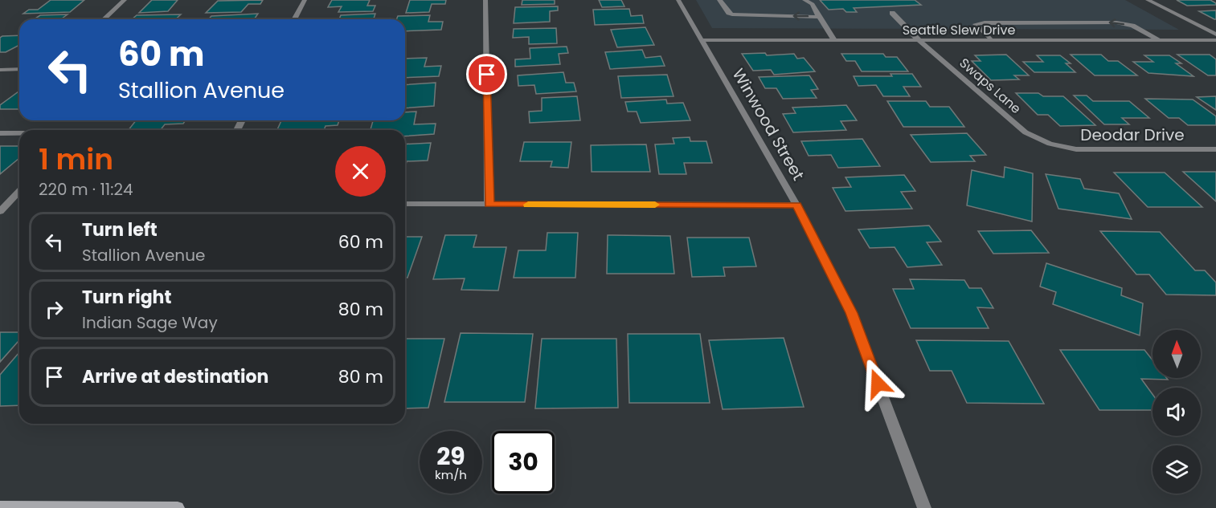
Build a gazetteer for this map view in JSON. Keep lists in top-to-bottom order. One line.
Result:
{"streets":{"street":["Seattle Slew Drive","Swaps Lane","Winwood Street","Deodar Drive"]},"crossings":[["Seattle Slew Drive","Swaps Lane"],["Seattle Slew Drive","Winwood Street"],["Swaps Lane","Deodar Drive"]],"north":"top","page":{"turn":["60 m","Stallion Avenue"],"heading":["1 min","220 m · 11:24"],"list":[{"name":"Turn left","note":"Stallion Avenue","value":"60 m"},{"name":"Turn right","note":"Indian Sage Way","value":"80 m"},{"name":"Arrive at destination","value":"80 m"}],"speed":"29 km/h","limit":"30"}}
